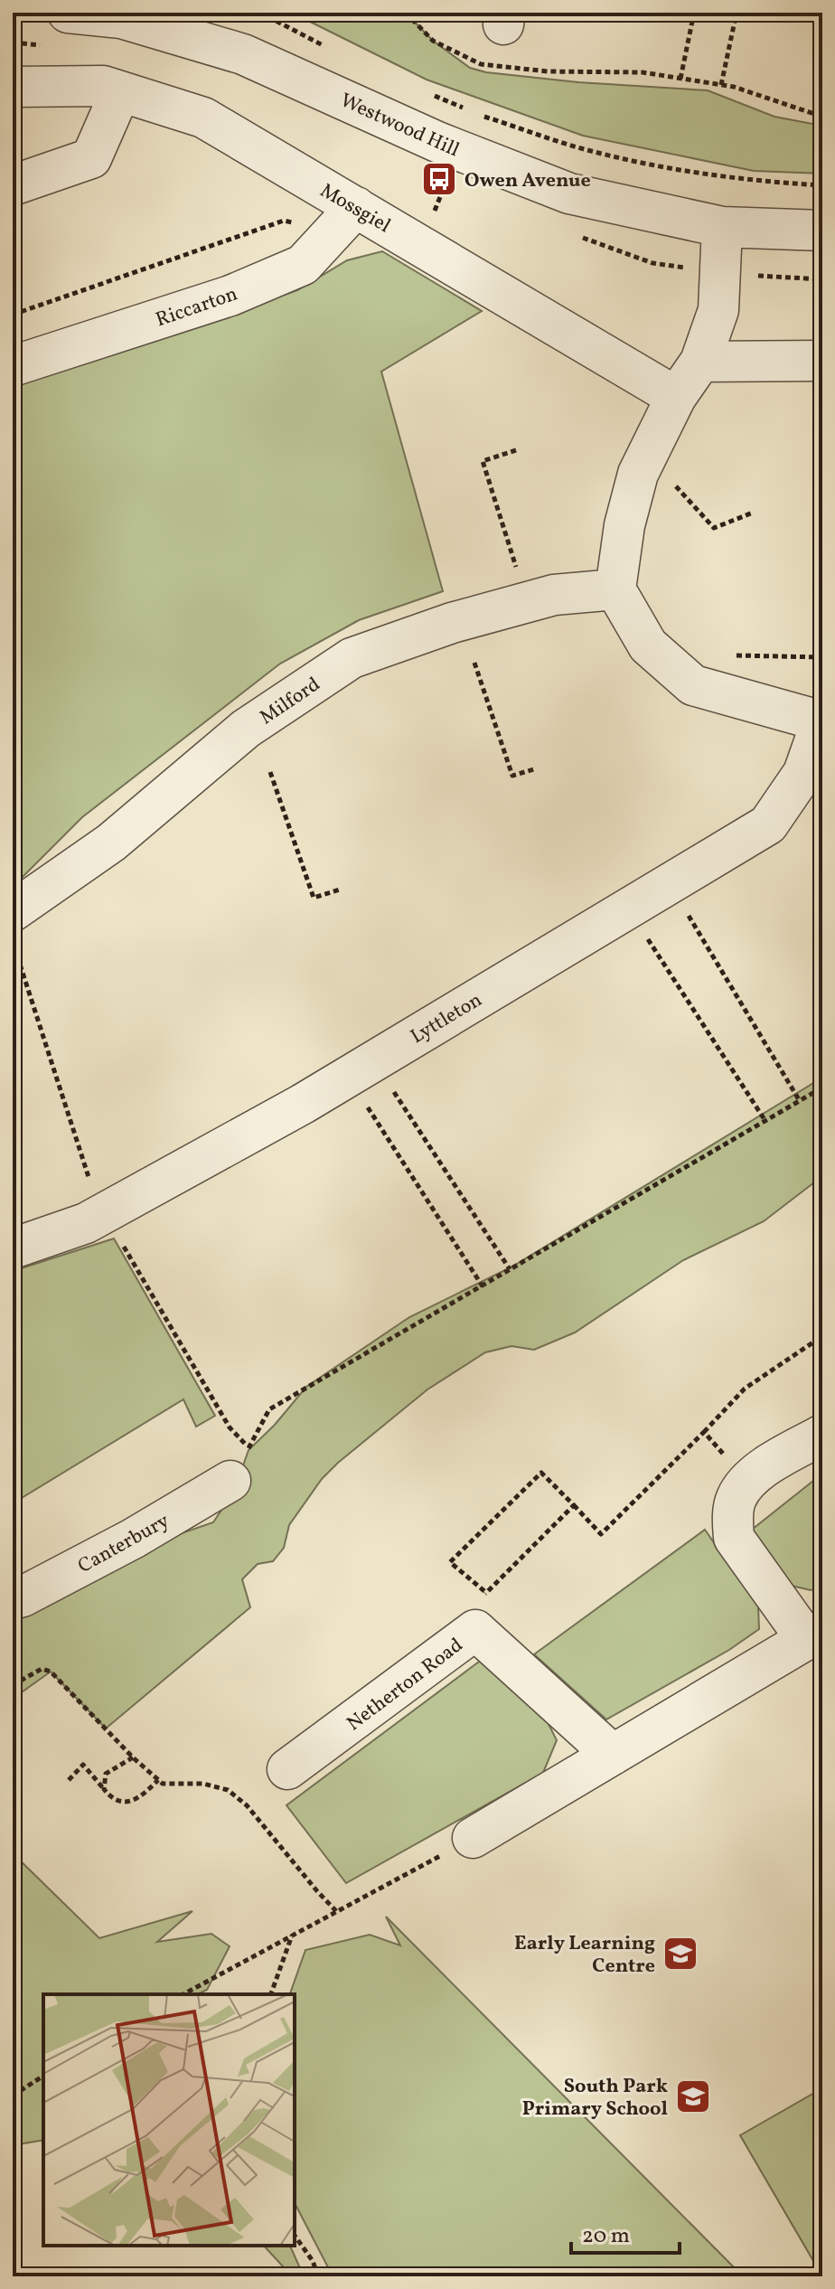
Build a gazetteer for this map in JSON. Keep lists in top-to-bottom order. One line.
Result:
{"streets":{"street":["Westwood Hill","Mossgiel","Riccarton","Milford","Lyttleton","Canterbury","Netherton Road"]},"crossings":[["Mossgiel","Riccarton"]],"places":{"bus stop":["Owen Avenue"],"school or university":["Early Learning Centre","South Park Primary School"]},"scale_bar":"20 m"}
